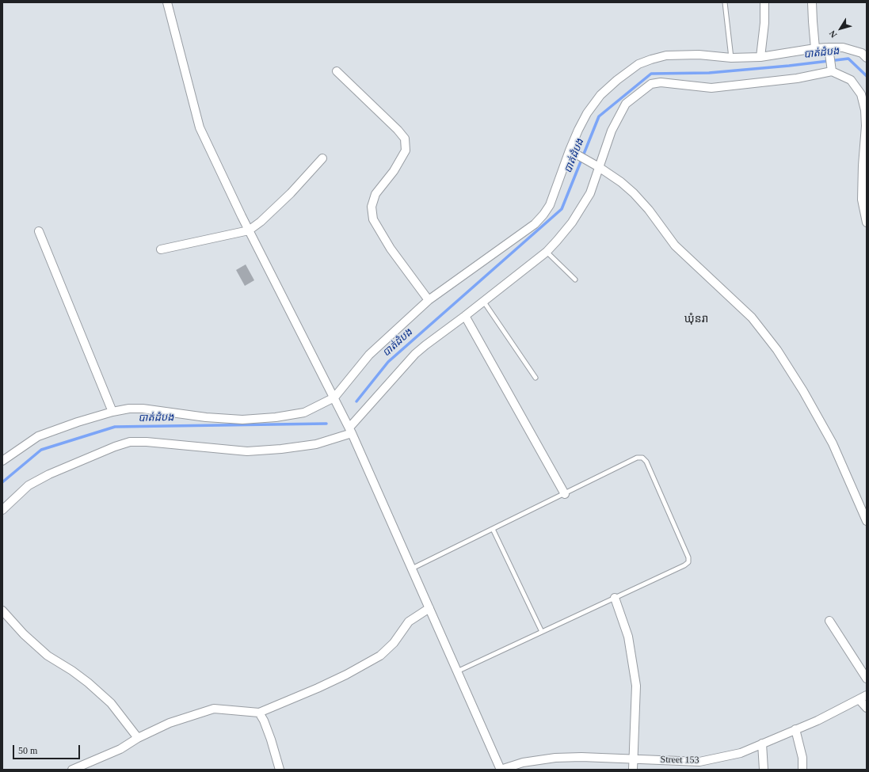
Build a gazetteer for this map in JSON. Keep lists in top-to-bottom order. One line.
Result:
{"streets":{"street":["Street 153"]},"districts":["ឃុំនរា"],"water":["បាត់ដំបង"],"scale_bar":"50 m","north":"bottom left"}
